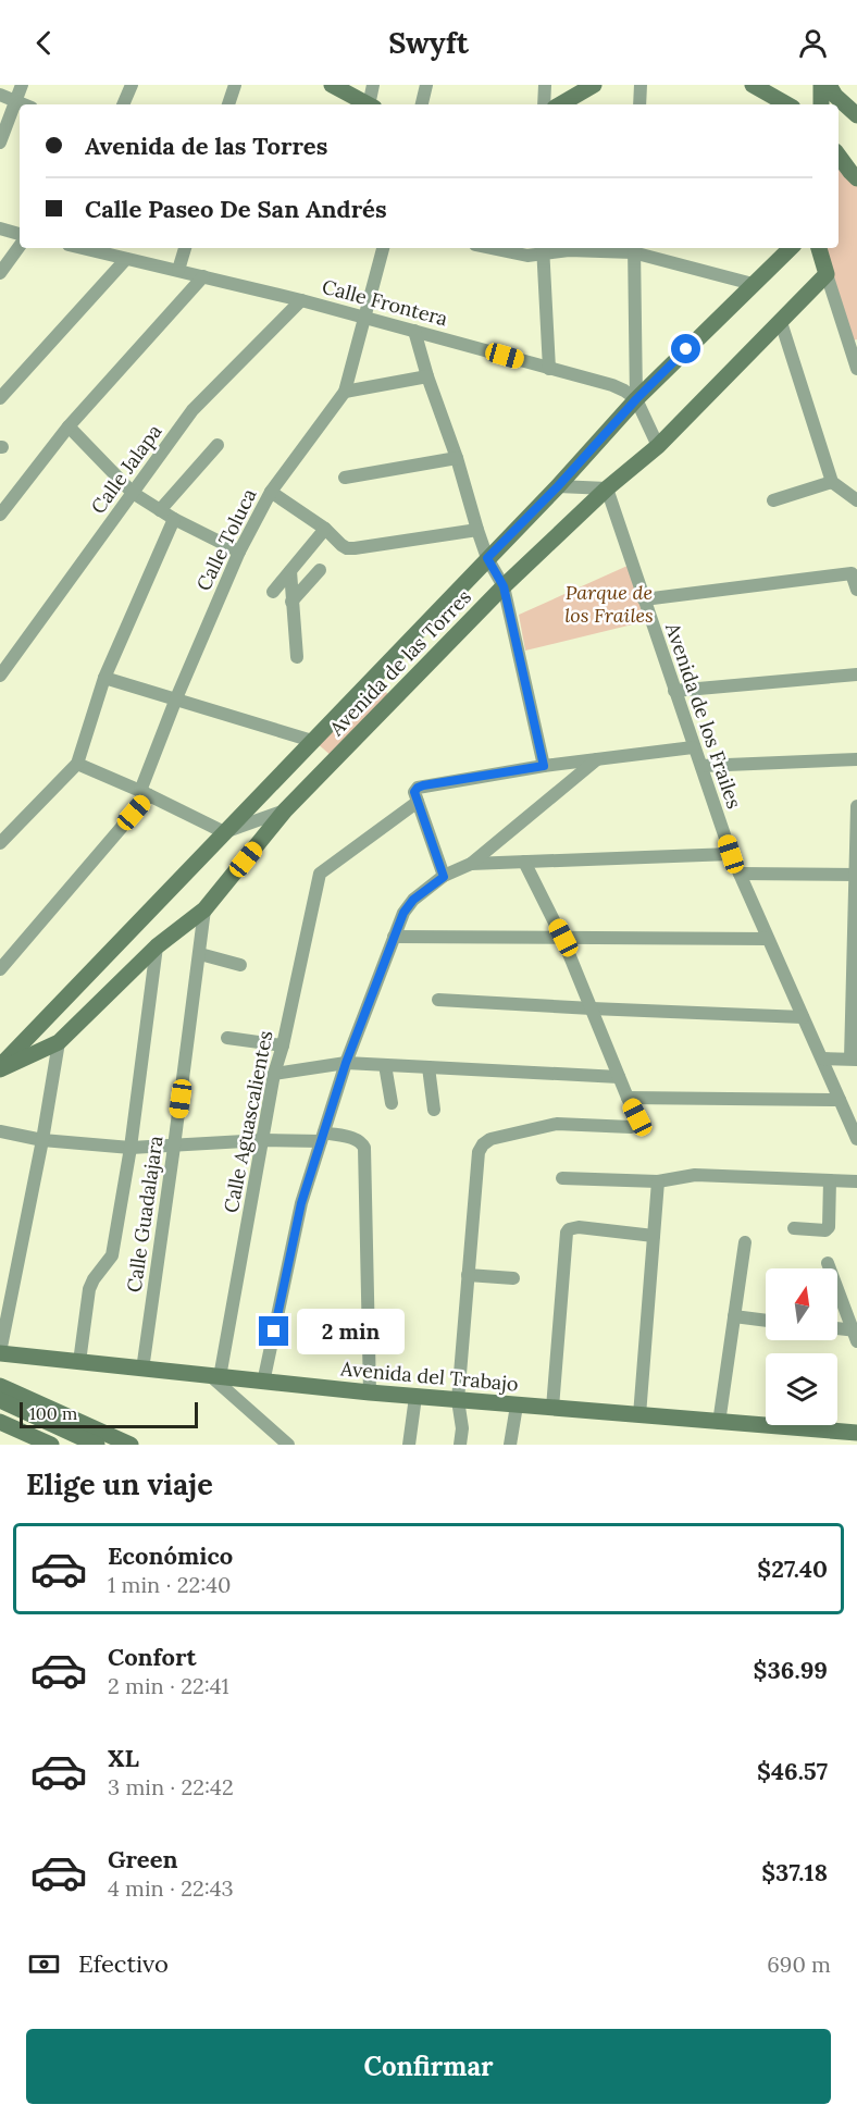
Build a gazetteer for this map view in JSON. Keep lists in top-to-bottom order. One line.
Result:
{"streets":{"street":["Calle Frontera","Calle Jalapa","Calle Toluca","Avenida de las Torres","Avenida de los Frailes","Calle Aguascalientes","Calle Guadalajara","Avenida del Trabajo"]},"crossings":[["Calle Frontera","Calle Jalapa"],["Calle Frontera","Calle Toluca"],["Calle Frontera","Avenida de las Torres"],["Avenida de las Torres","Avenida de los Frailes"],["Avenida de las Torres","Calle Guadalajara"],["Calle Aguascalientes","Avenida del Trabajo"],["Calle Guadalajara","Avenida del Trabajo"]],"parks":["Parque de los Frailes"],"scale_bar":"100 m","north":"top","page":{"header":"Swyft","banner":["Avenida de las Torres","Calle Paseo De San Andrés"],"bubble":"2 min","scale":"100 m","heading":"Elige un viaje","list":[{"name":"Económico","note":"1 min · 22:40","value":"$27.40"},{"name":"Confort","note":"2 min · 22:41","value":"$36.99"},{"name":"XL","note":"3 min · 22:42","value":"$46.57"},{"name":"Green","note":"4 min · 22:43","value":"$37.18"}],"pay":["Efectivo","690 m"],"buttons":"Confirmar"}}
